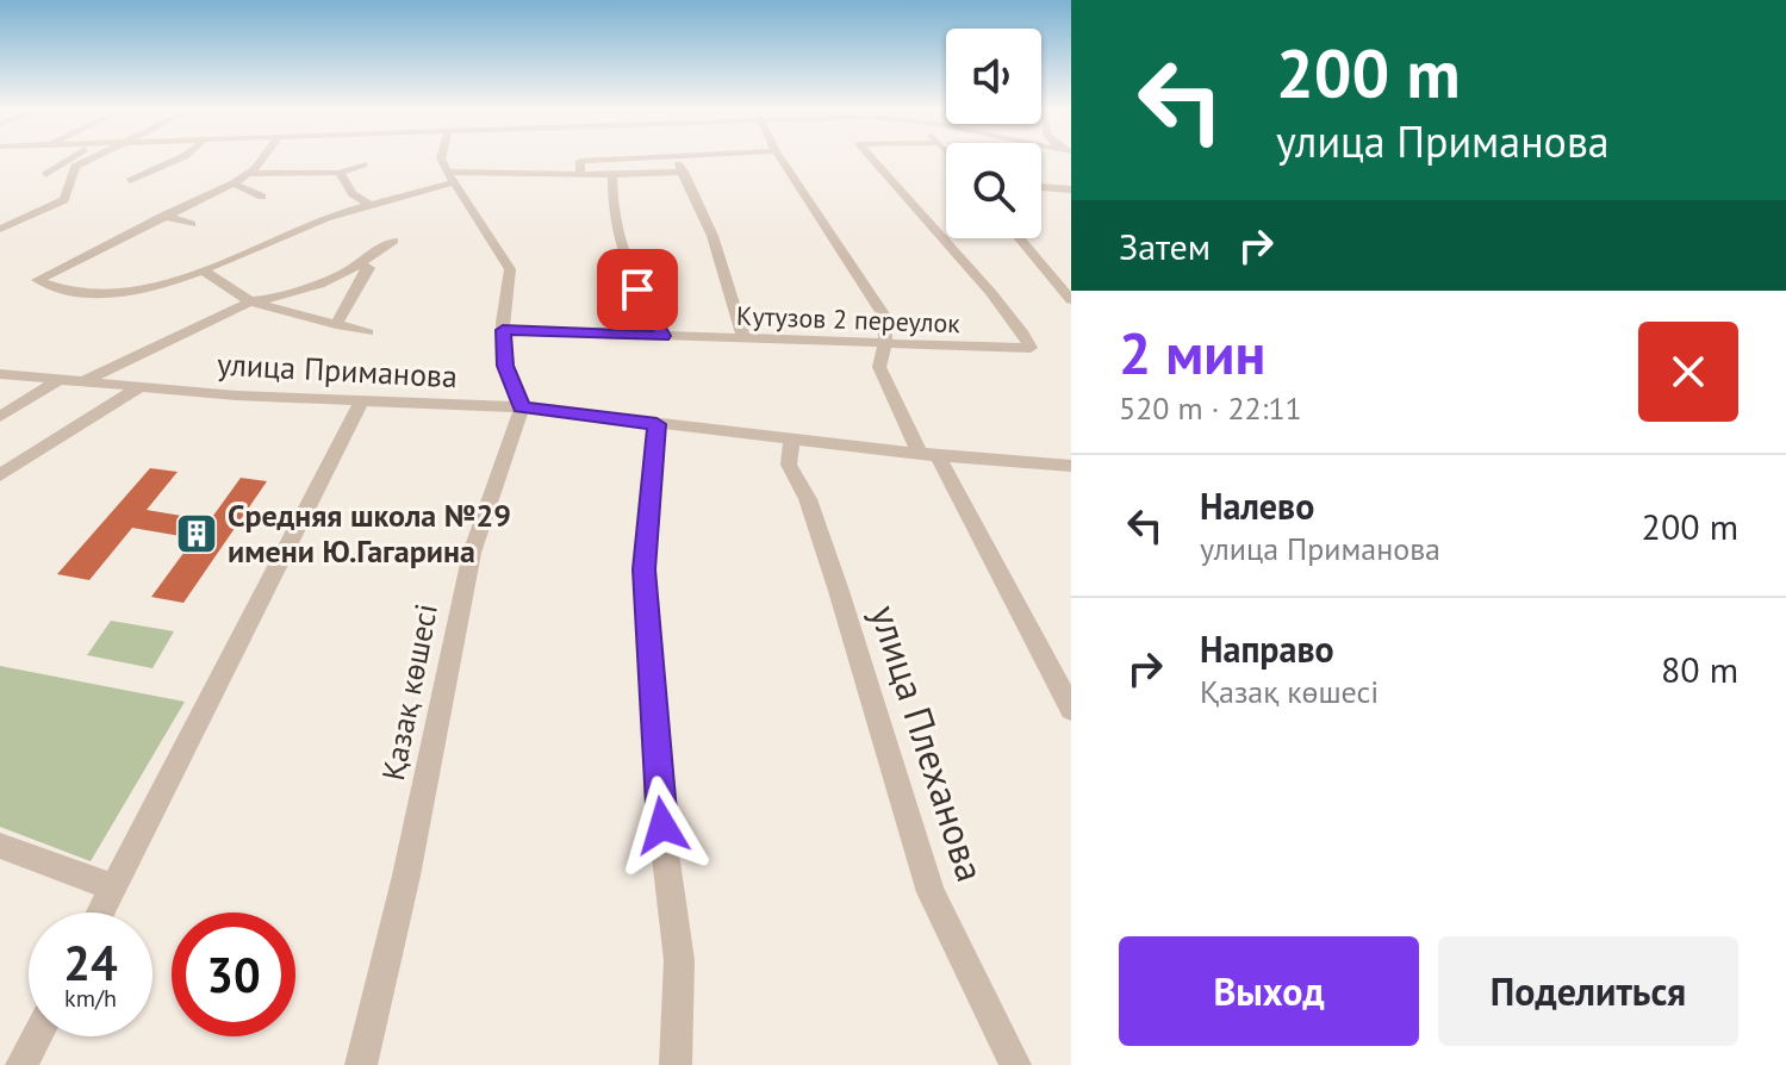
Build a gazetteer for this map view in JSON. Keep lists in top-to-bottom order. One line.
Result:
{"streets":{"street":["Кутузов 2 переулок","улица Приманова","Қазақ көшесі","улица Плеханова"]},"crossings":[["улица Приманова","Қазақ көшесі"],["улица Приманова","улица Плеханова"]],"places":{"building":["Средняя школа №29 имени Ю.Гагарина"]},"page":{"turn":["200 m","улица Приманова"],"then":"Затем","heading":["2 мин","520 m · 22:11"],"list":[{"name":"Налево","note":"улица Приманова","value":"200 m"},{"name":"Направо","note":"Қазақ көшесі","value":"80 m"}],"speed":"24 km/h","limit":"30","buttons":["Выход","Поделиться"]}}
